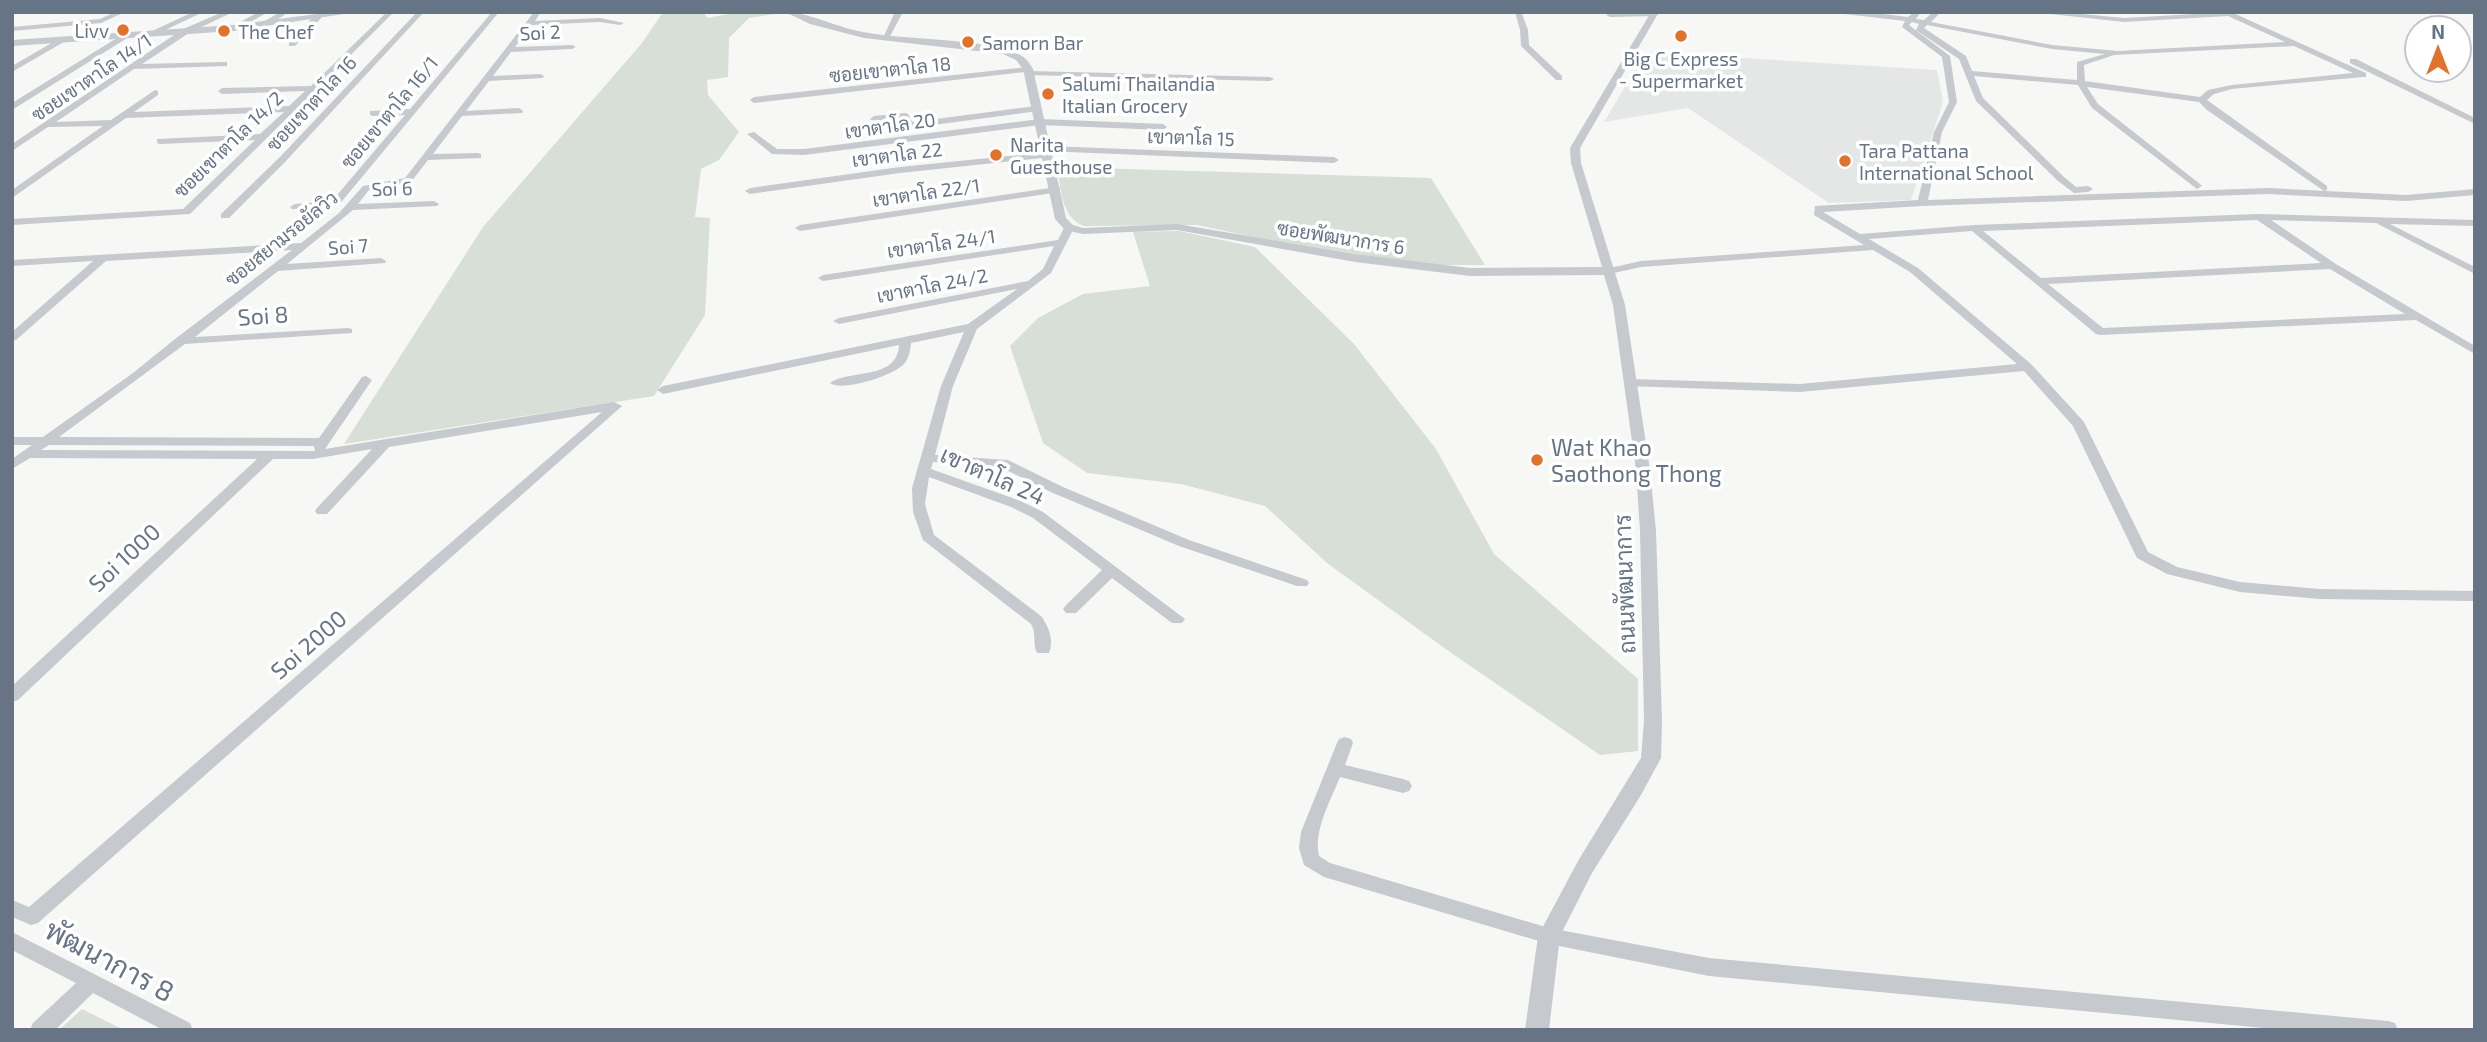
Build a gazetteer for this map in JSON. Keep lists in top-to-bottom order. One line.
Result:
{"streets":{"street":["Soi 2","ซอยเขาตาโล 18","ซอยเขาตาโล 14/1","ซอยเขาตาโล 16","ซอยเขาตาโล 16/1","เขาตาโล 20","เขาตาโล 15","ซอยเขาตาโล 14/2","เขาตาโล 22","Soi 6","เขาตาโล 22/1","ซอยพัฒนาการ 6","ซอยสยามรอยัลวิว","เขาตาโล 24/1","Soi 7","เขาตาโล 24/2","Soi 8","เขาตาโล 24","Soi 1000","ถนนพัฒนาการ","Soi 2000","พัฒนาการ 8"]},"crossings":[["Soi 2","ซอยสยามรอยัลวิว"],["เขาตาโล 15","เขาตาโล 22"],["Soi 6","ซอยสยามรอยัลวิว"],["ซอยพัฒนาการ 6","ถนนพัฒนาการ"],["ซอยสยามรอยัลวิว","Soi 7"],["ซอยสยามรอยัลวิว","Soi 8"]],"places":["Livv","The Chef","Big C Express - Supermarket","Samorn Bar","Salumi Thailandia Italian Grocery","Narita Guesthouse","Tara Pattana International School","Wat Khao Saothong Thong"],"north":"top"}
